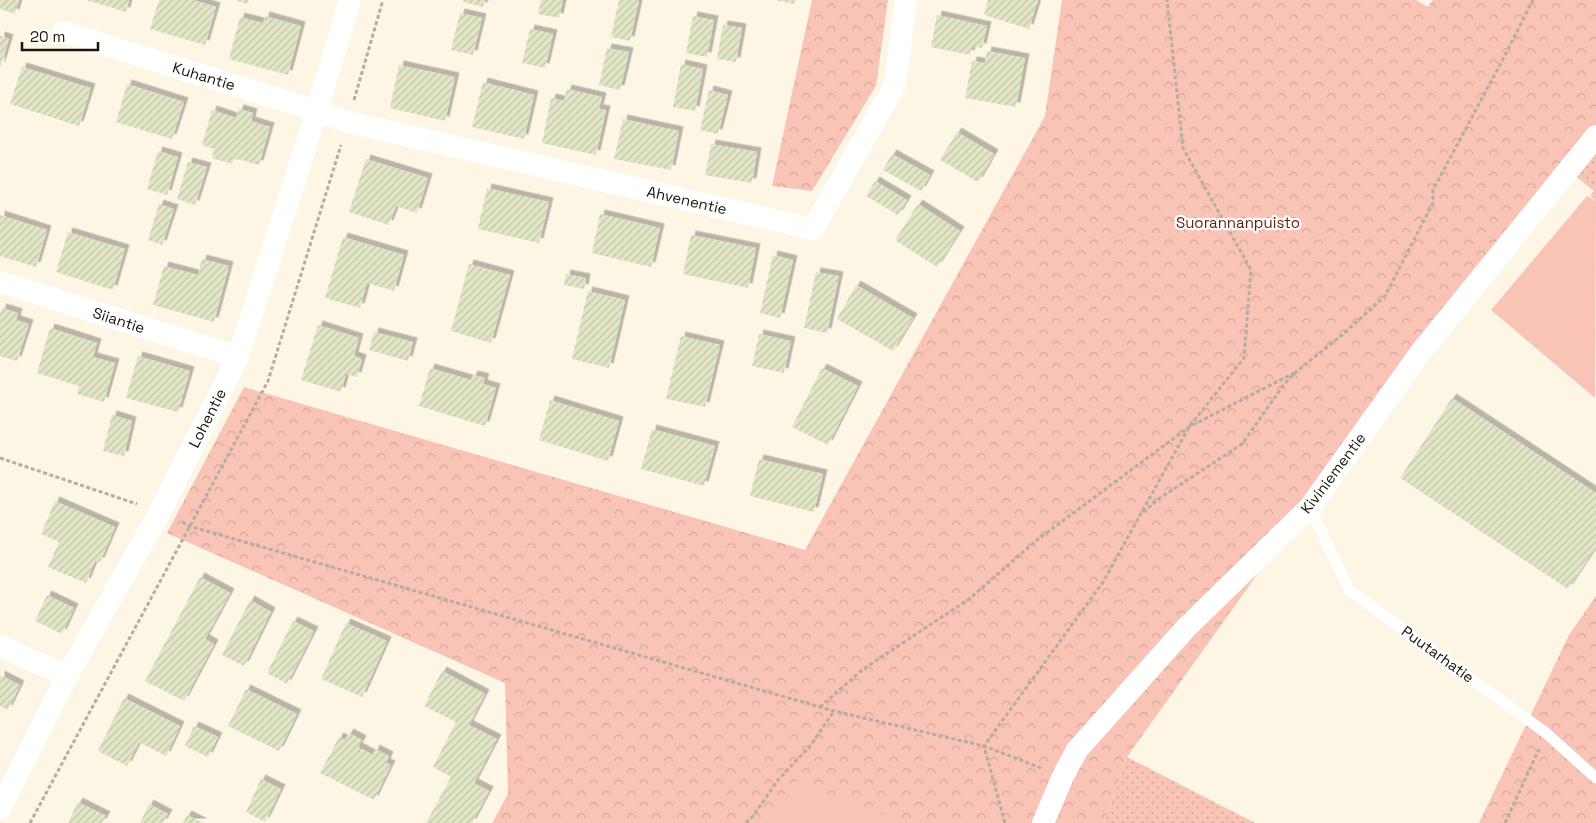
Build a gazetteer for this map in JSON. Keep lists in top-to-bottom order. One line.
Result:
{"streets":{"street":["Kuhantie","Ahvenentie","Siiantie","Lohentie","Kiviniementie"],"lane":["Puutarhatie"]},"crossings":[["Kuhantie","Ahvenentie"],["Kuhantie","Lohentie"],["Ahvenentie","Lohentie"],["Siiantie","Lohentie"],["Kiviniementie","Puutarhatie"]],"parks":["Suorannanpuisto"],"scale_bar":"20 m"}
